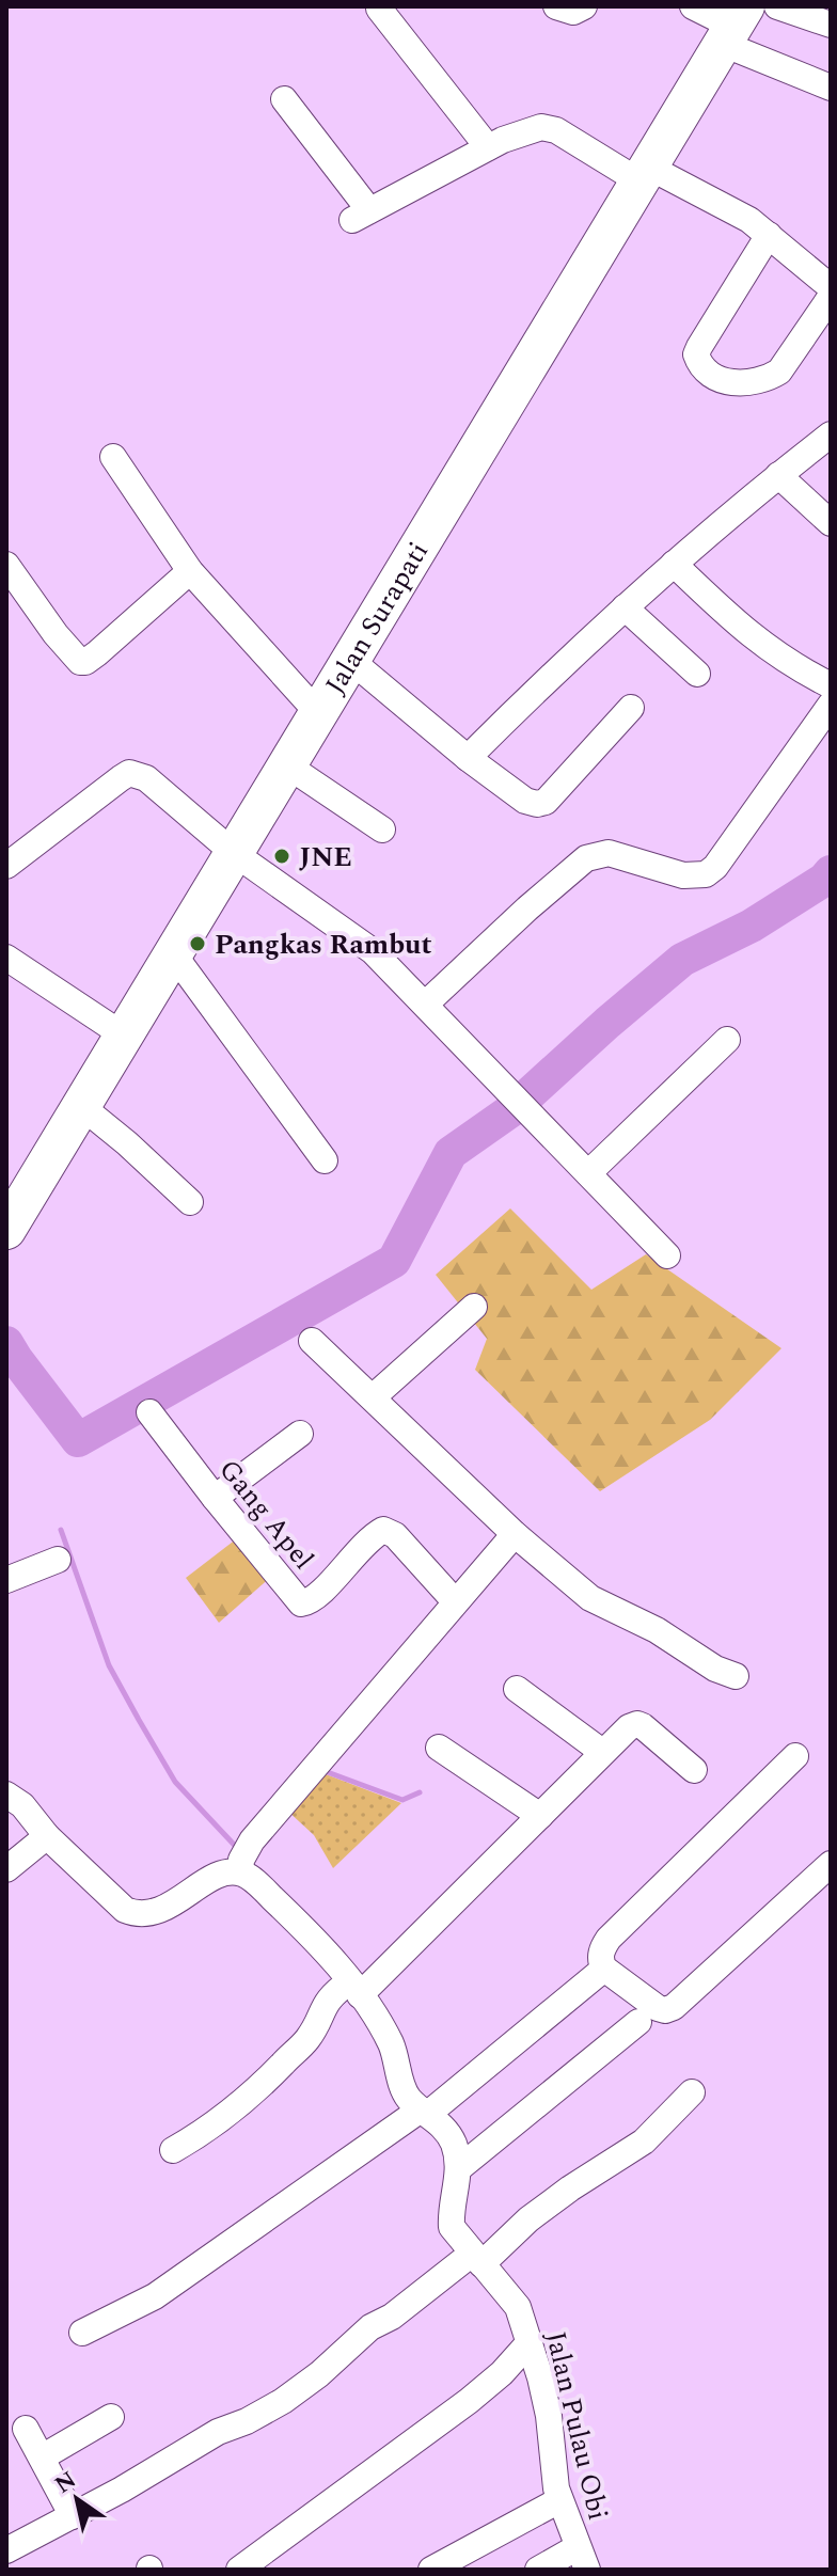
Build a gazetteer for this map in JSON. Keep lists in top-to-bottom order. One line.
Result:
{"streets":{"highway":["Jalan Surapati"],"street":["Gang Apel","Jalan Pulau Obi"]},"places":["JNE","Pangkas Rambut"],"north":"top left"}
